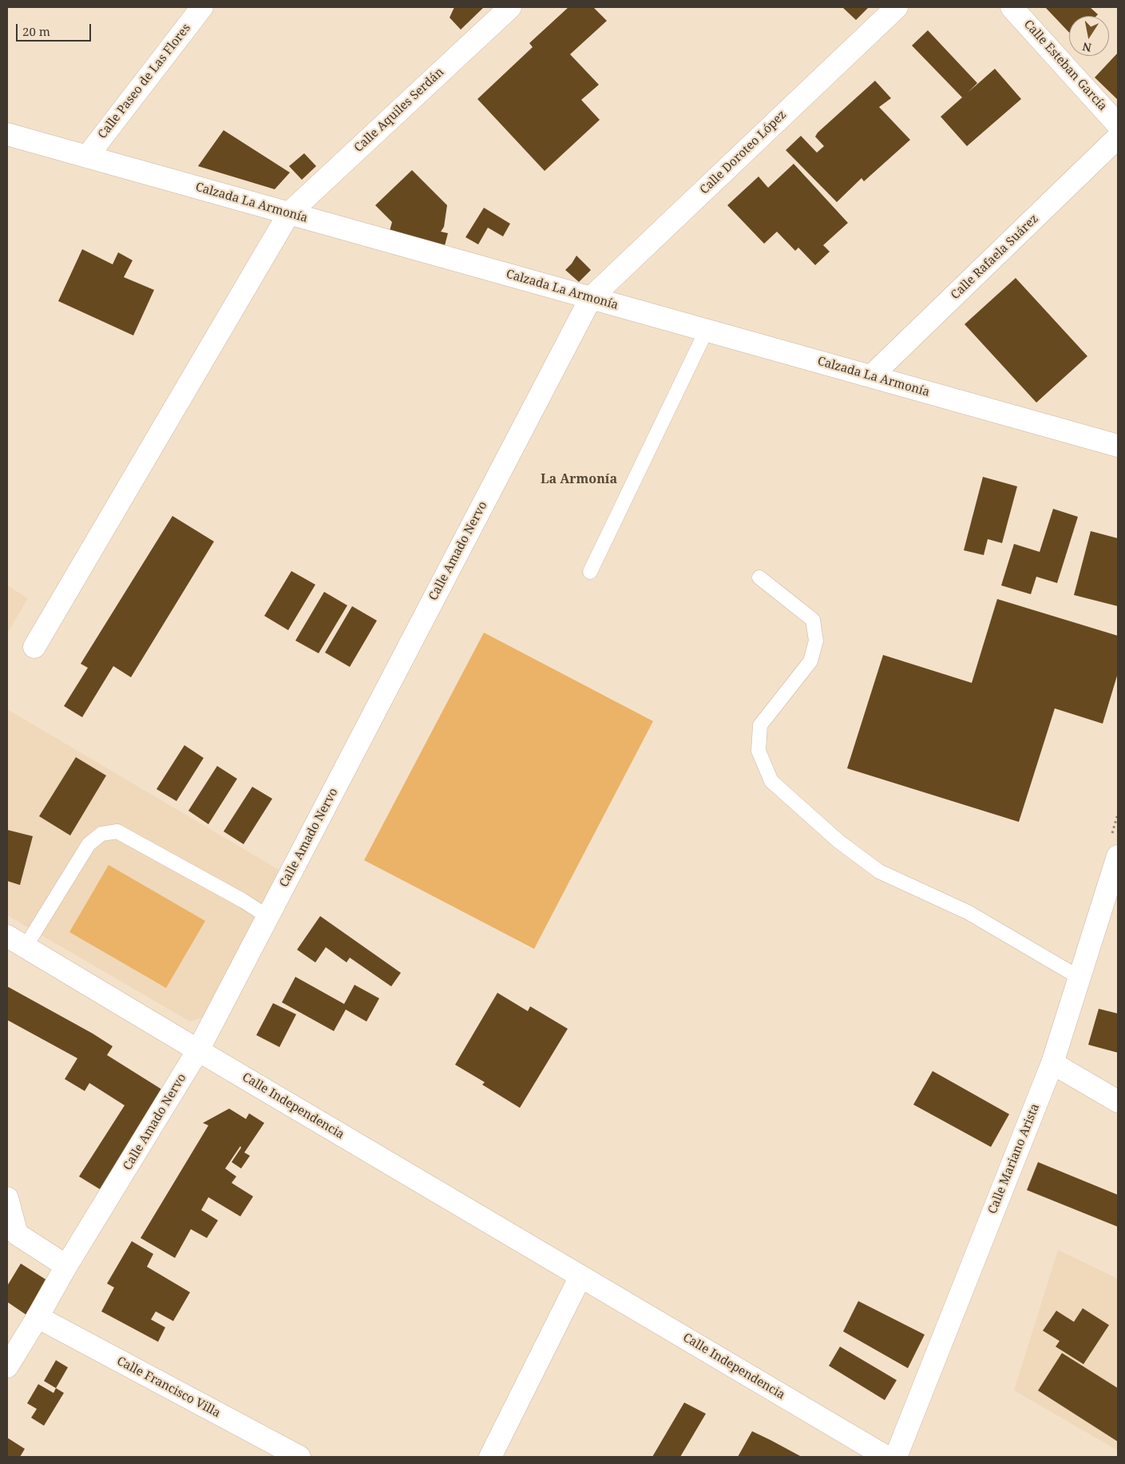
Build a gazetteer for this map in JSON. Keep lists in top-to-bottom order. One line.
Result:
{"streets":{"street":["Calle Esteban García","Calle Paseo de Las Flores","Calle Aquiles Serdán","Calle Doroteo López","Calzada La Armonía","Calle Rafaela Suárez","Calle Amado Nervo","Calle Independencia","Calle Mariano Arista","Calle Francisco Villa"]},"crossings":[["Calle Paseo de Las Flores","Calzada La Armonía"],["Calle Aquiles Serdán","Calzada La Armonía"],["Calle Doroteo López","Calzada La Armonía"],["Calle Doroteo López","Calle Amado Nervo"],["Calzada La Armonía","Calle Rafaela Suárez"],["Calzada La Armonía","Calle Amado Nervo"],["Calle Amado Nervo","Calle Independencia"],["Calle Amado Nervo","Calle Francisco Villa"]],"districts":["La Armonía"],"scale_bar":"20 m","north":"bottom"}
